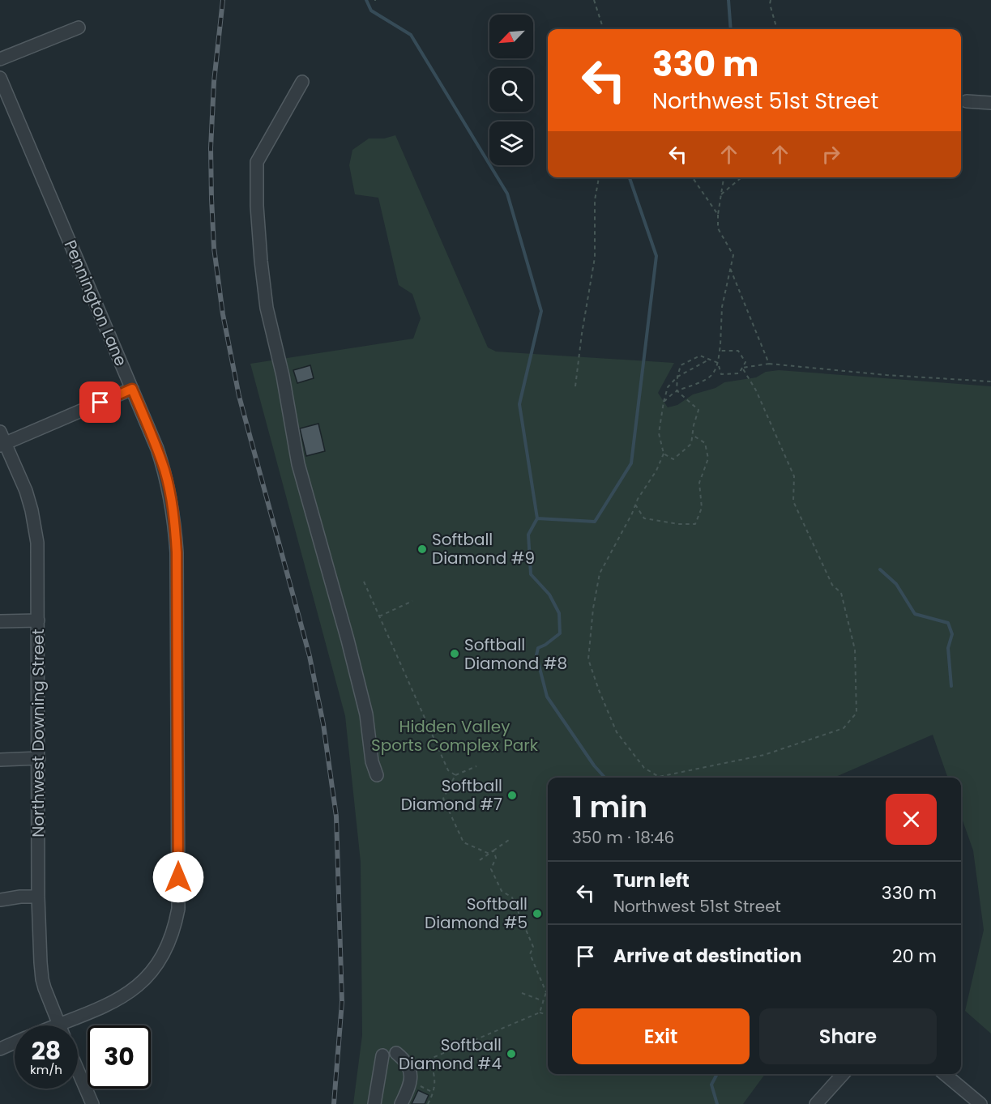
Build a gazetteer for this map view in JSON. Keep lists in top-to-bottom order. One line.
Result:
{"streets":{"street":["Pennington Lane","Northwest Downing Street"]},"crossings":[["Pennington Lane","Northwest Downing Street"]],"parks":["Hidden Valley Sports Complex Park"],"places":["Softball Diamond #9","Softball Diamond #8","Softball Diamond #7","Softball Diamond #5","Softball Diamond #4"],"north":"bottom left","page":{"turn":["330 m","Northwest 51st Street"],"heading":["1 min","350 m · 18:46"],"list":[{"name":"Turn left","note":"Northwest 51st Street","value":"330 m"},{"name":"Arrive at destination","value":"20 m"}],"buttons":["Exit","Share"],"speed":"28 km/h","limit":"30"}}
